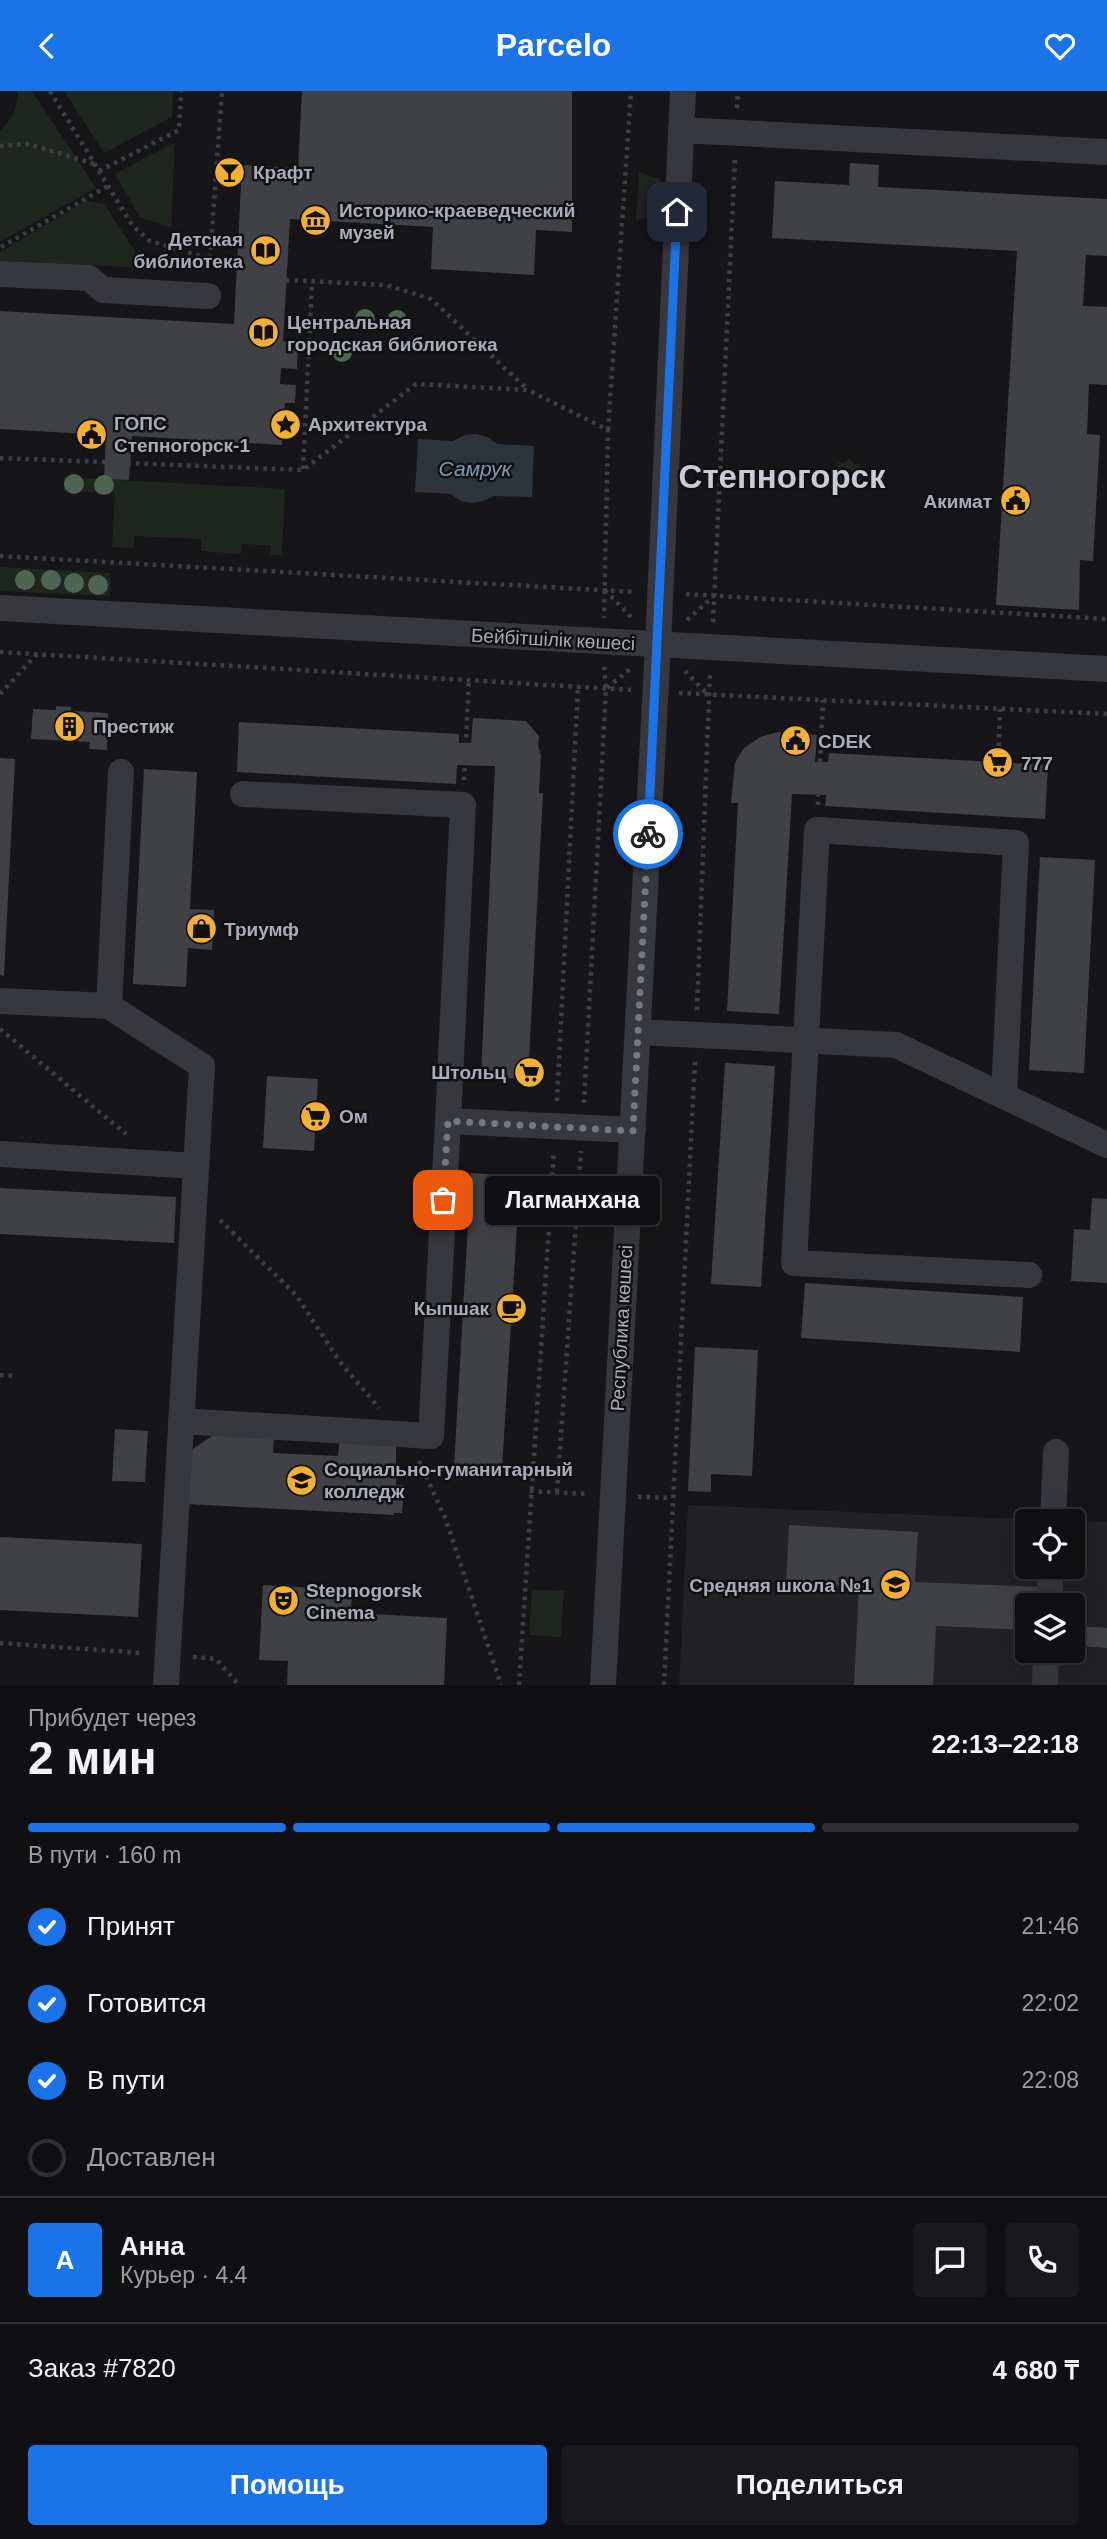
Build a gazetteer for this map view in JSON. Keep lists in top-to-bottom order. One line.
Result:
{"streets":{"street":["Бейбітшілік көшесі","Республика көшесі"]},"crossings":[["Бейбітшілік көшесі","Республика көшесі"]],"districts":["Степногорск"],"water":["Самрук"],"places":{"bar":["Крафт"],"museum":["Историко-краеведческий музей"],"library":["Детская библиотека","Центральная городская библиотека"],"place":["Архитектура"],"public building":["ГОПС Степногорск-1","Акимат","CDEK"],"building":["Престиж"],"supermarket":["777","Штольц","Ом"],"shop":["Триумф"],"other":["Лагманхана"],"cafe":["Кыпшак"],"school or university":["Социально-гуманитарный колледж","Средняя школа №1"],"theatre":["Stepnogorsk Cinema"]},"page":{"header":"Parcelo","bubble":"Лагманхана","heading":["2 мин","Прибудет через","22:13–22:18"],"panel":["Анна","Курьер · 4.4","Заказ #7820","4 680 ₸"],"bar":"В пути · 160 m","list":[["Принят","21:46"],["Готовится","22:02"],["В пути","22:08"],"Доставлен"],"round":"А","buttons":["Помощь","Поделиться"]}}
